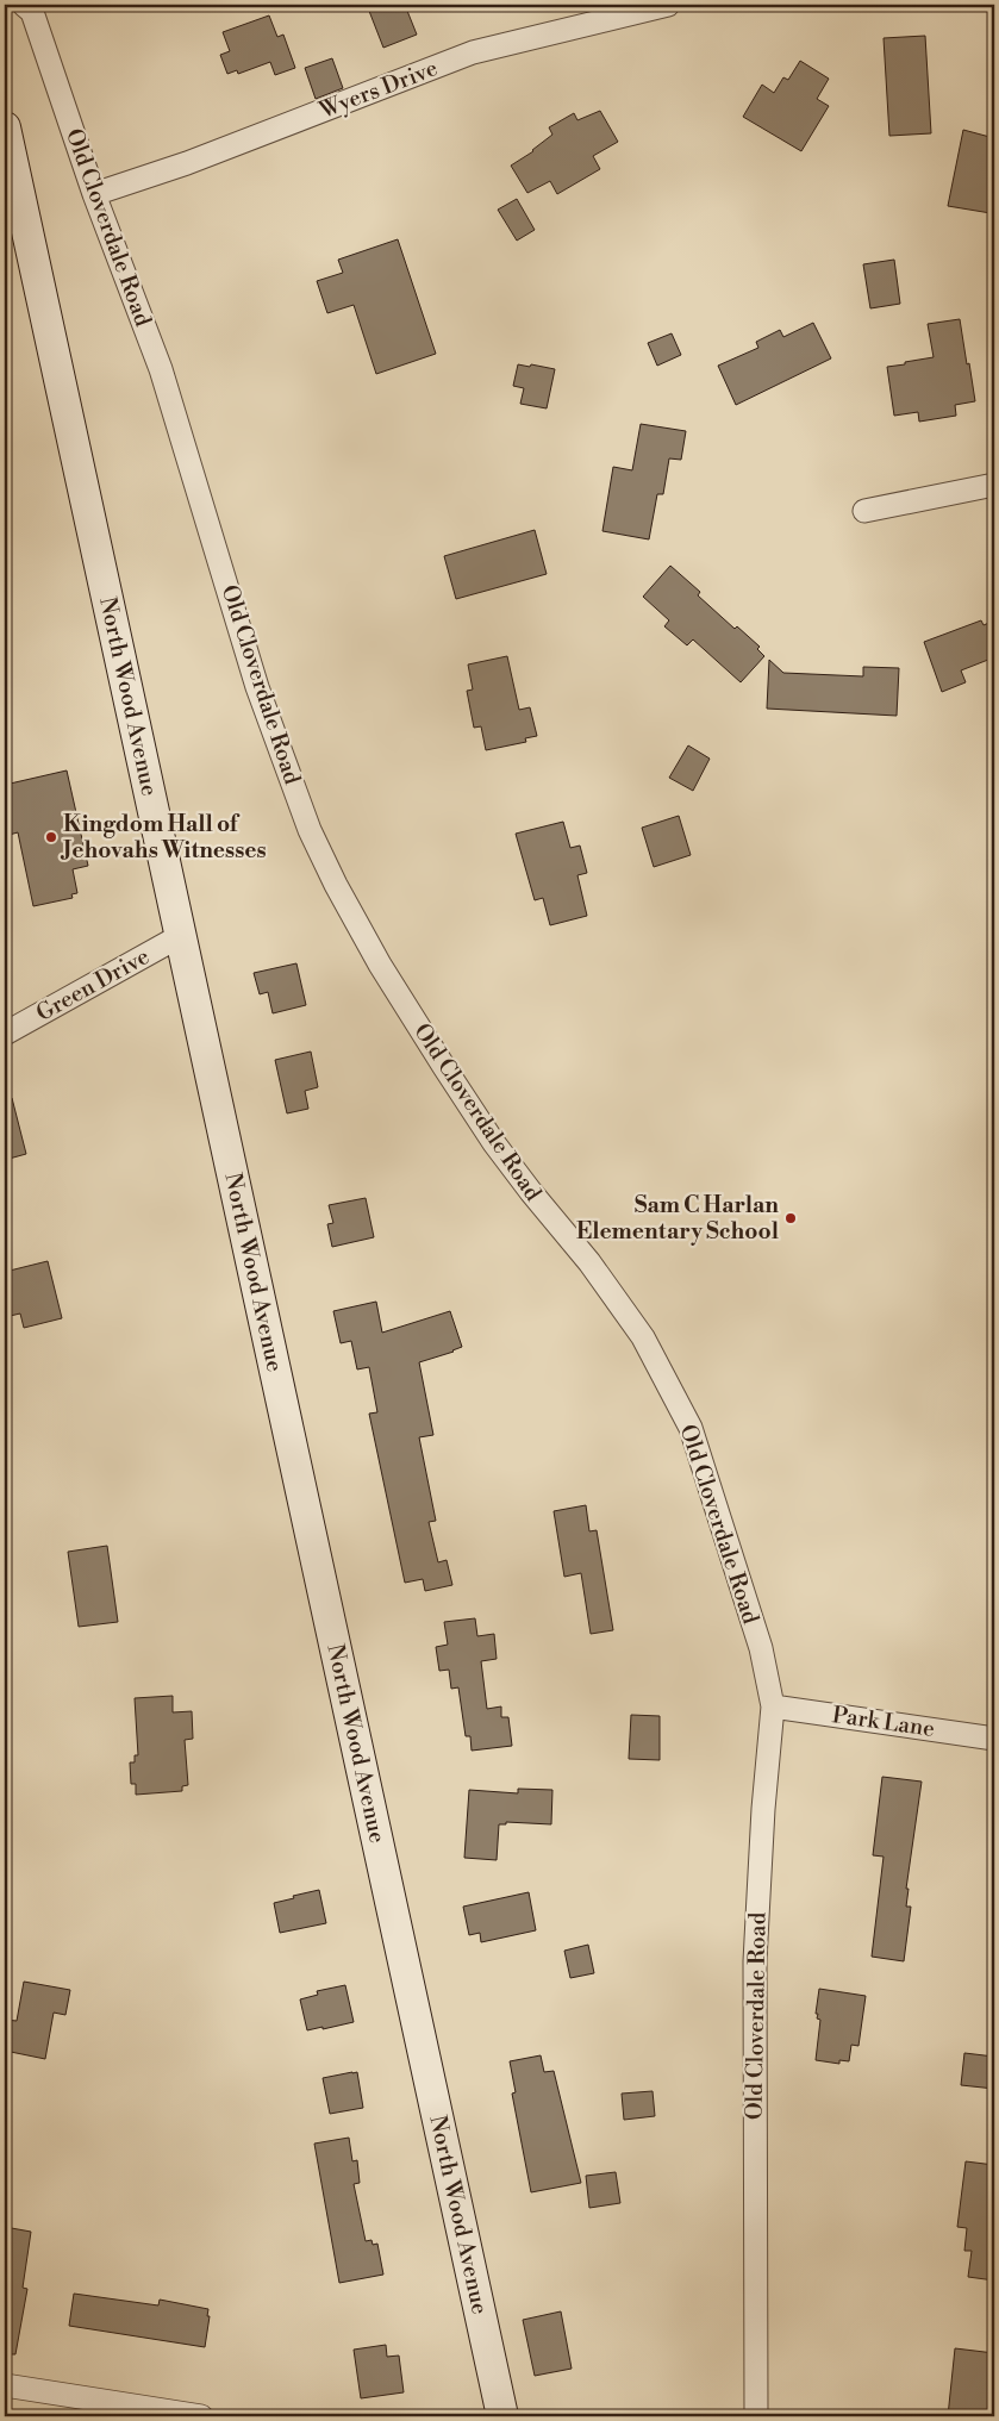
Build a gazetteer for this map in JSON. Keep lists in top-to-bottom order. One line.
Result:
{"streets":{"main road":["North Wood Avenue"],"street":["Wyers Drive","Old Cloverdale Road","Green Drive","Park Lane"]},"crossings":[["Wyers Drive","Old Cloverdale Road"],["Old Cloverdale Road","Park Lane"],["North Wood Avenue","Green Drive"]],"places":["Kingdom Hall of Jehovahs Witnesses","Sam C Harlan Elementary School"]}
